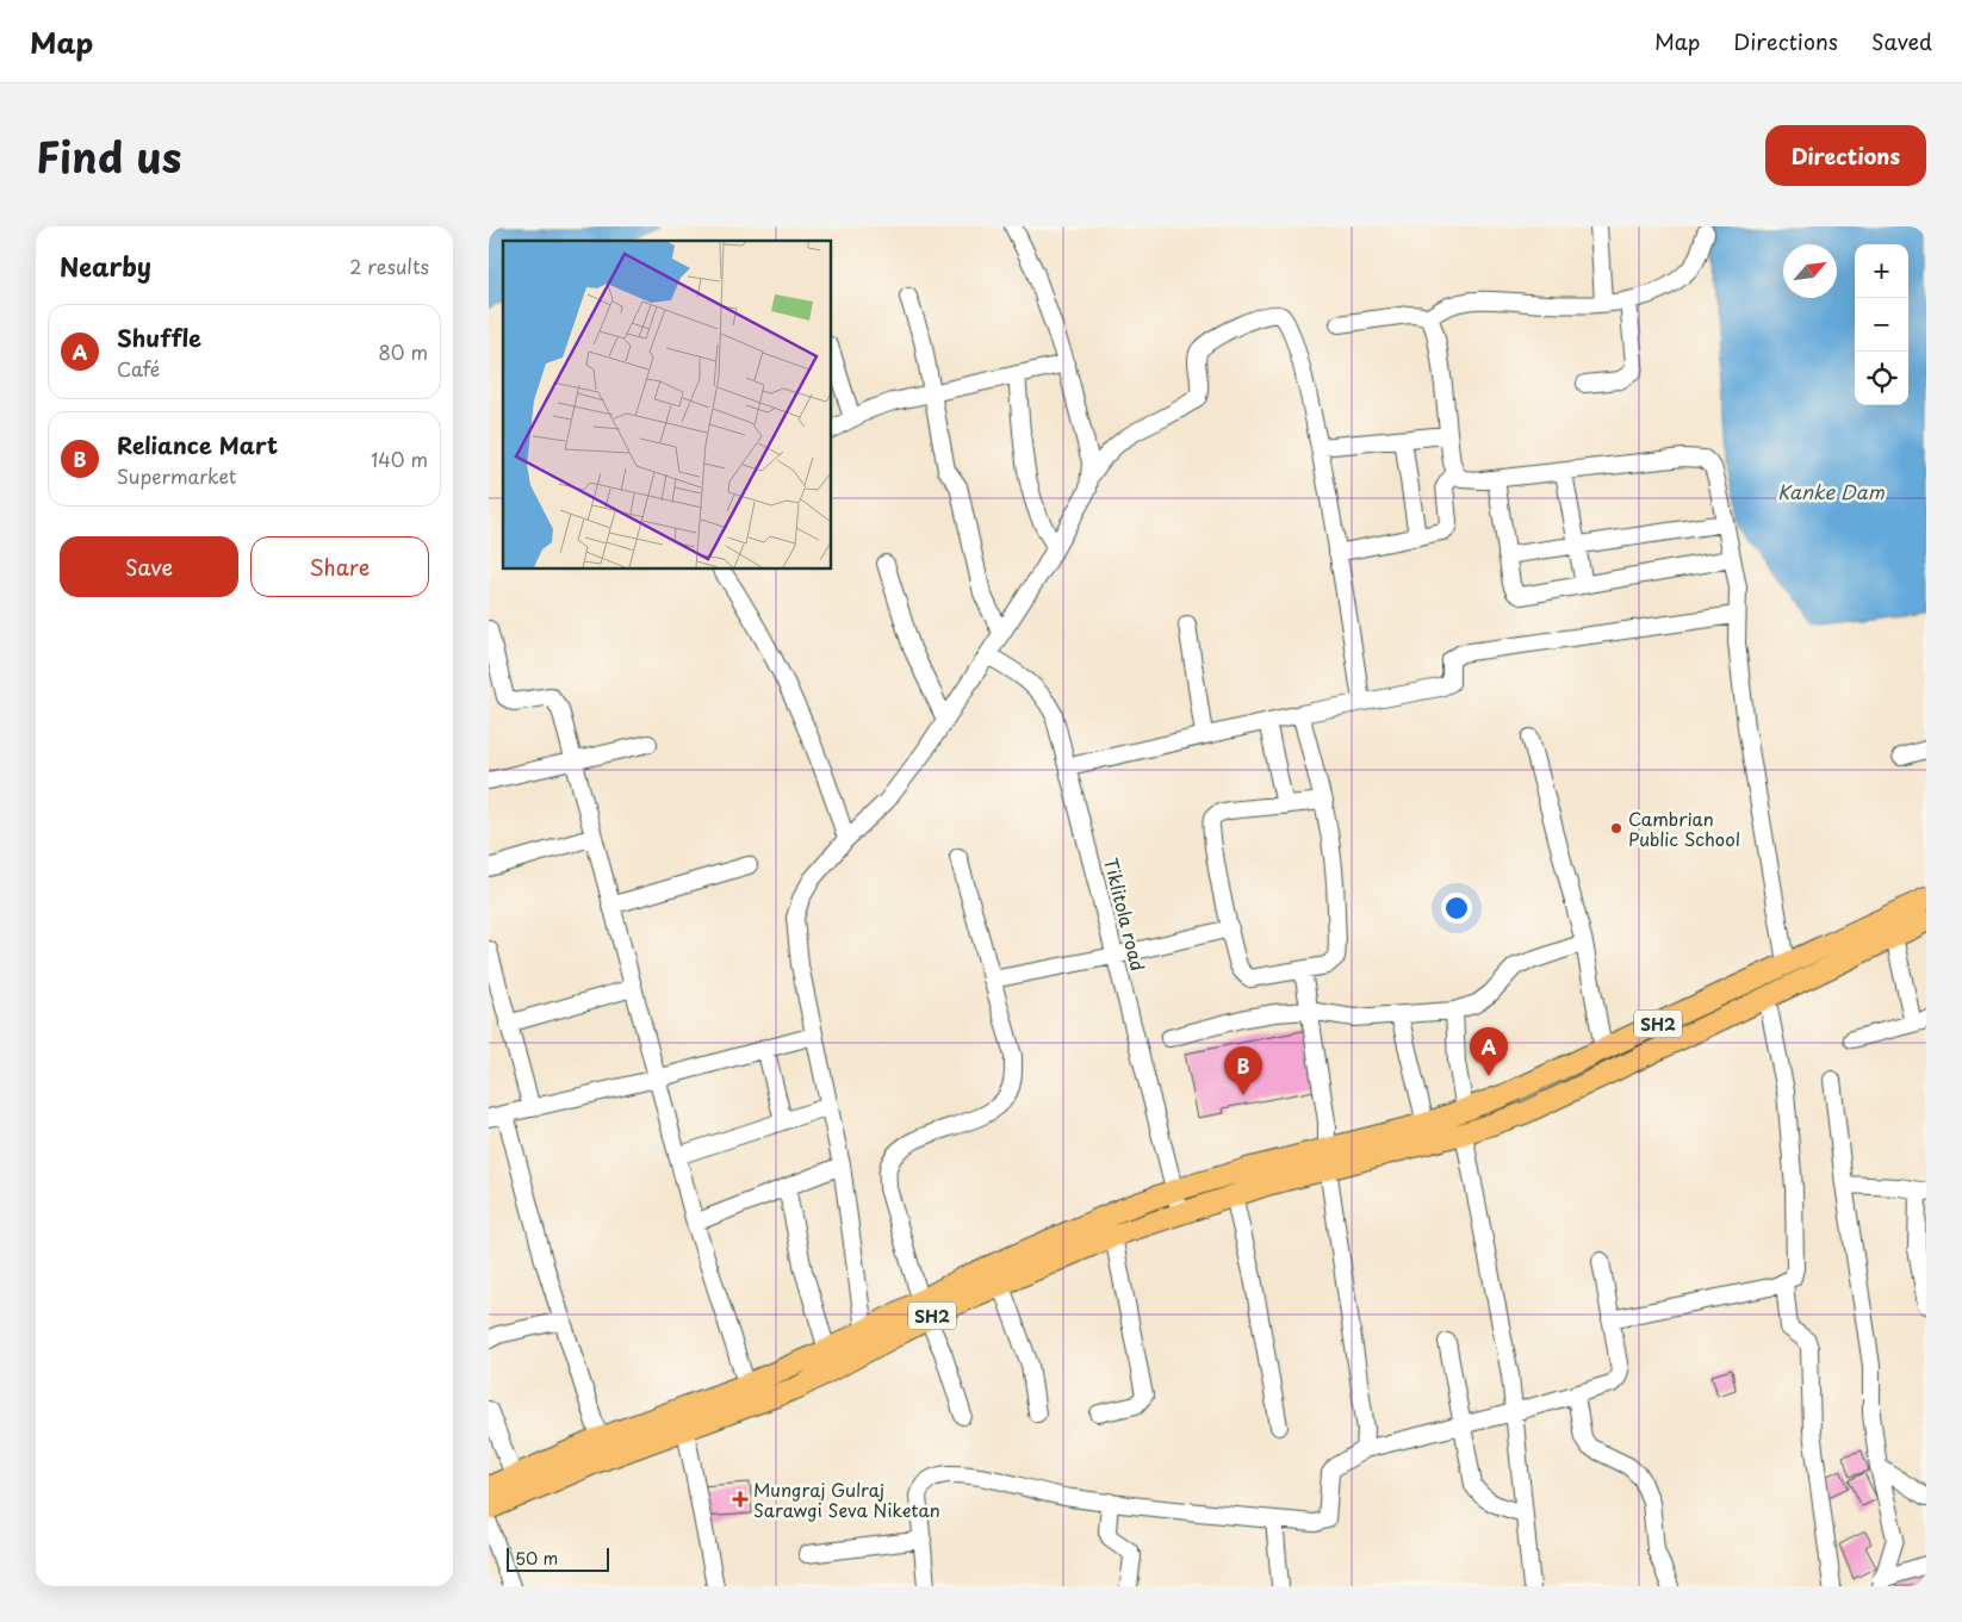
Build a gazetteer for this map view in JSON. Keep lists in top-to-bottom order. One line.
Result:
{"streets":{"main road":["SH2"],"street":["Tiklitola road"]},"crossings":[["Tiklitola road","SH2"]],"water":["Kanke Dam"],"places":{"other":["Cambrian Public School"],"health":["Mungraj Gulraj Sarawgi Seva Niketan"]},"scale_bar":"50 m","north":"top right","page":{"header":"Map","nav":["Map","Directions","Saved"],"title":"Find us","buttons":["Directions",["Save","Share"]],"heading":["Nearby","2 results"],"map_buttons":["+","−"],"list":[{"mark":"A","name":"Shuffle","note":"Café","value":"80 m"},{"mark":"B","name":"Reliance Mart","note":"Supermarket","value":"140 m"}],"pins":["A","B"],"scale":"50 m"}}
